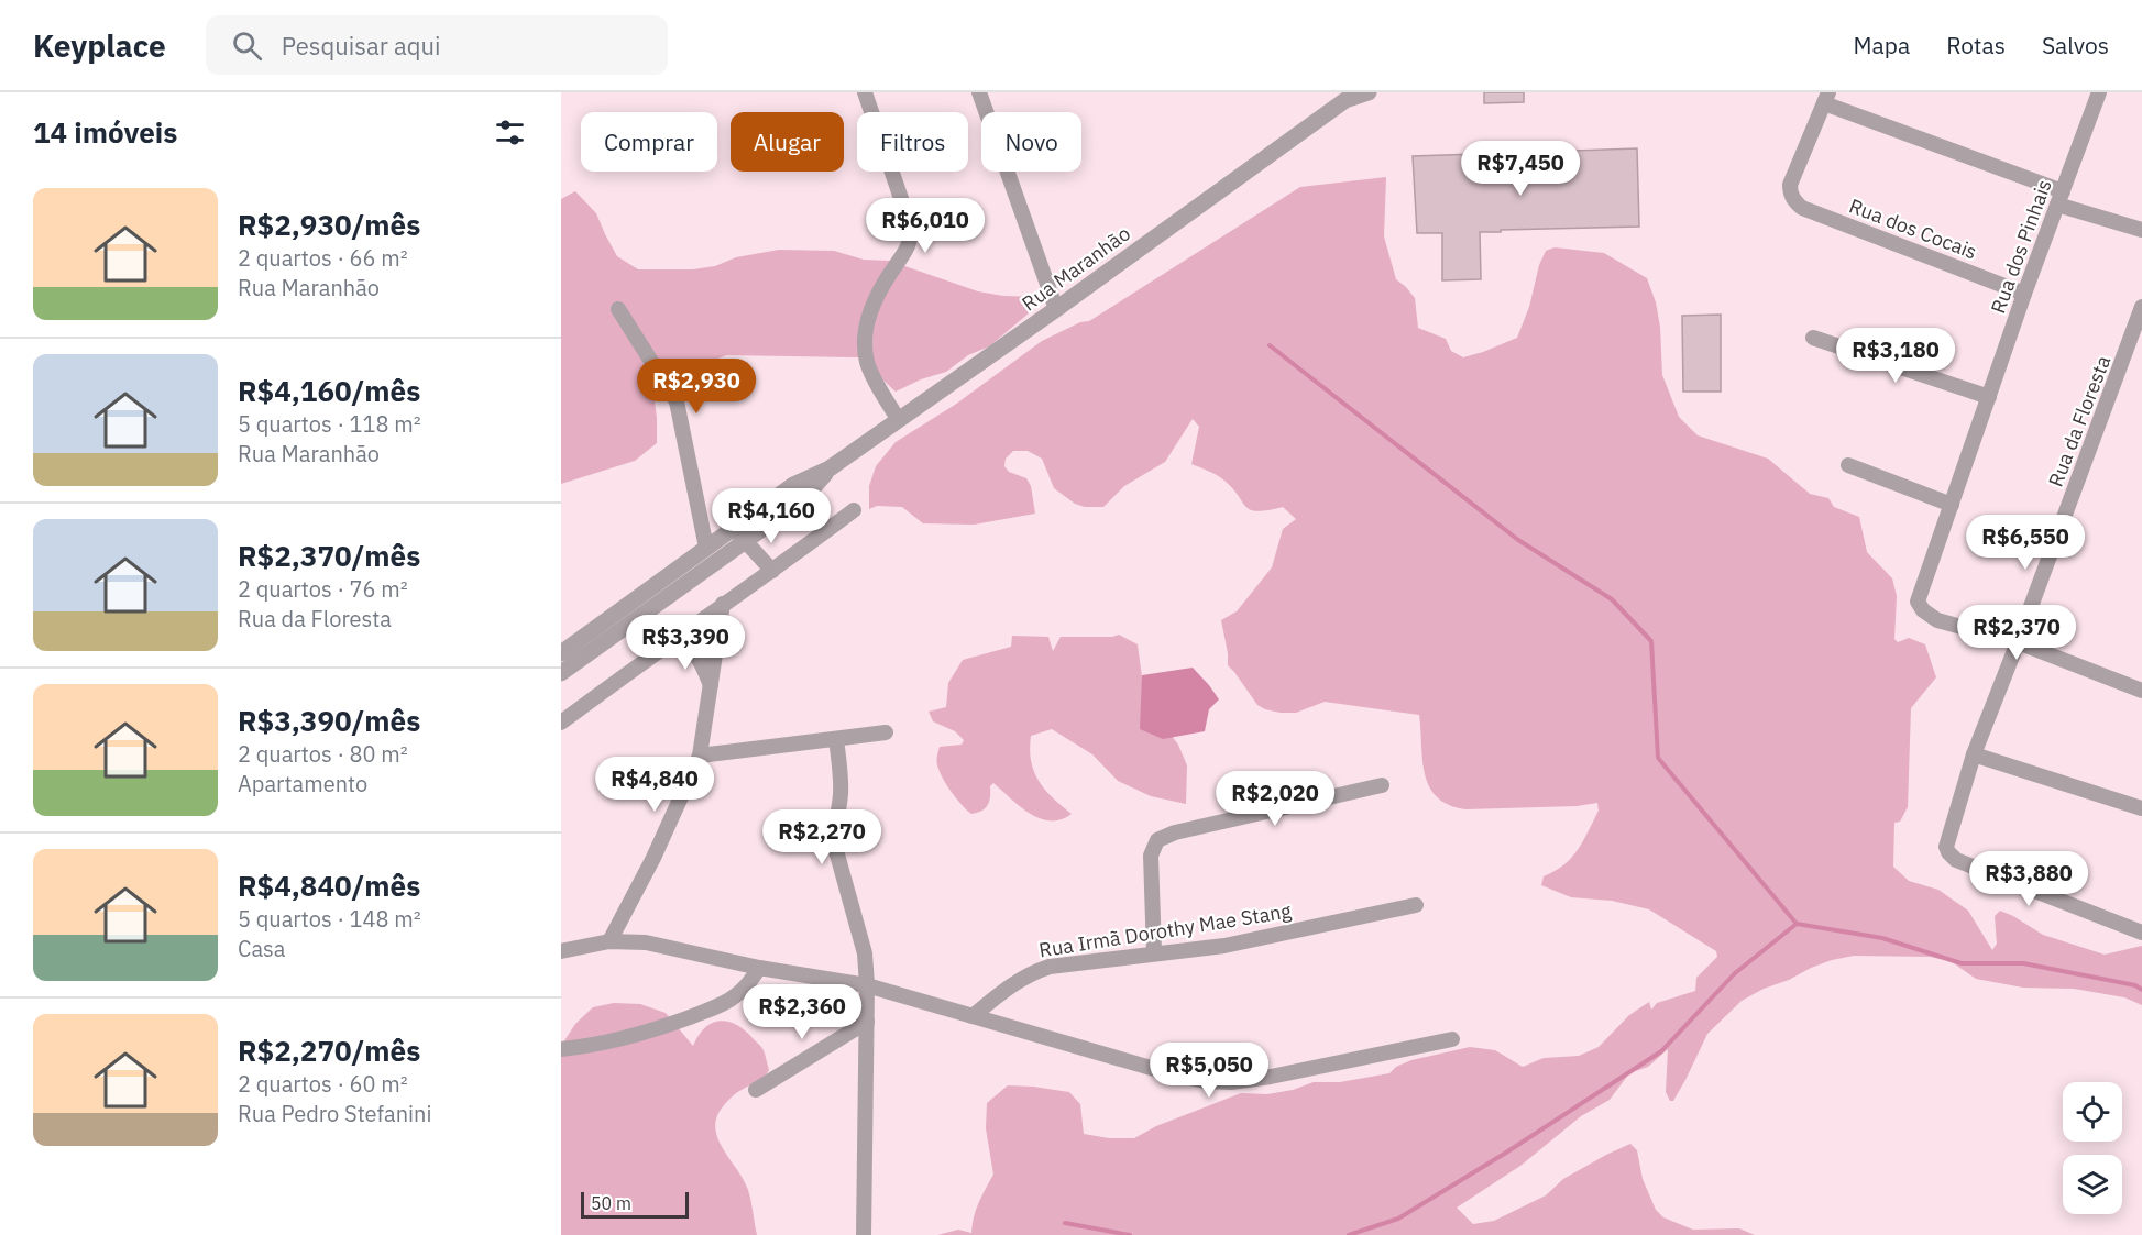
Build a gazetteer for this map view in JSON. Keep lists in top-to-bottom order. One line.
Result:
{"streets":{"street":["Rua dos Cocais","Rua dos Pinhais","Rua Maranhão","Rua da Floresta","Rua Irmã Dorothy Mae Stang"]},"crossings":[["Rua dos Cocais","Rua dos Pinhais"],["Rua dos Pinhais","Rua da Floresta"]],"scale_bar":"50 m","page":{"header":"Keyplace","search":"Pesquisar aqui","nav":["Mapa","Rotas","Salvos"],"heading":"14 imóveis","chip":["Comprar","Alugar","Filtros","Novo"],"price":["R$7,450","R$6,010","R$3,180","R$2,930","R$4,160","R$6,550","R$2,370","R$3,390","R$4,840","R$2,020","R$2,270","R$3,880","R$2,360","R$5,050"],"list":[{"name":"R$2,930/mês","note":"2 quartos · 66 m² · Rua Maranhão"},{"name":"R$4,160/mês","note":"5 quartos · 118 m² · Rua Maranhão"},{"name":"R$2,370/mês","note":"2 quartos · 76 m² · Rua da Floresta"},{"name":"R$3,390/mês","note":"2 quartos · 80 m² · Apartamento"},{"name":"R$4,840/mês","note":"5 quartos · 148 m² · Casa"},{"name":"R$2,270/mês","note":"2 quartos · 60 m² · Rua Pedro Stefanini"}],"scale":"50 m"}}
